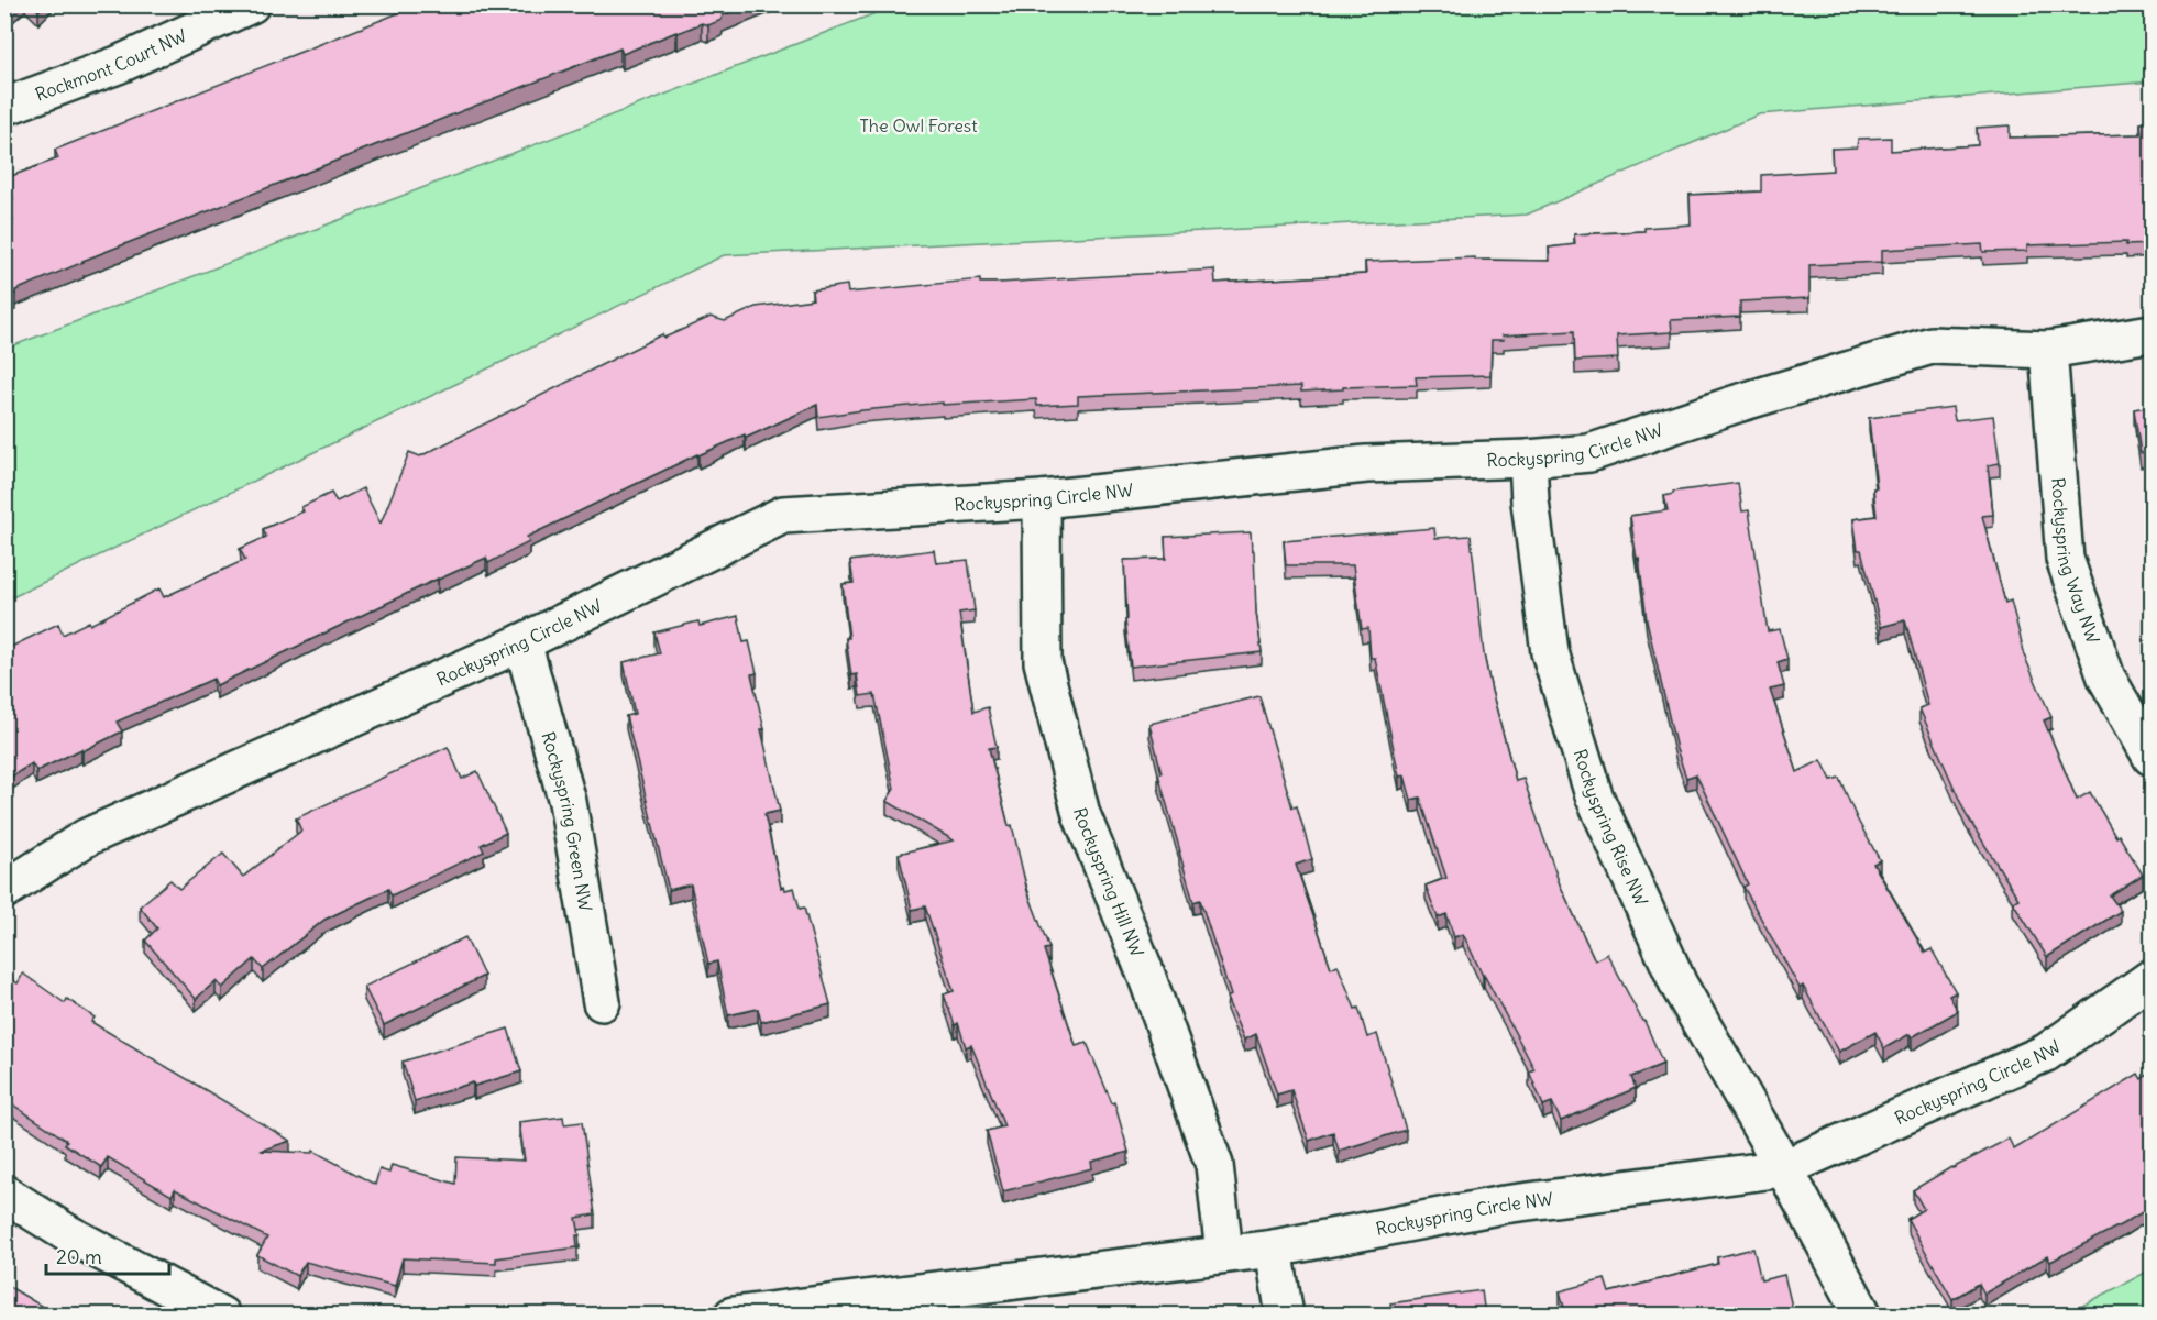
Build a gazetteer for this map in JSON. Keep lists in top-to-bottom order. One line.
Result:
{"streets":{"street":["Rockmont Court NW","Rockyspring Circle NW","Rockyspring Way NW","Rockyspring Green NW","Rockyspring Rise NW","Rockyspring Hill NW"]},"crossings":[["Rockyspring Circle NW","Rockyspring Way NW"],["Rockyspring Circle NW","Rockyspring Green NW"],["Rockyspring Circle NW","Rockyspring Rise NW"],["Rockyspring Circle NW","Rockyspring Hill NW"]],"parks":["The Owl Forest"],"scale_bar":"20 m"}
